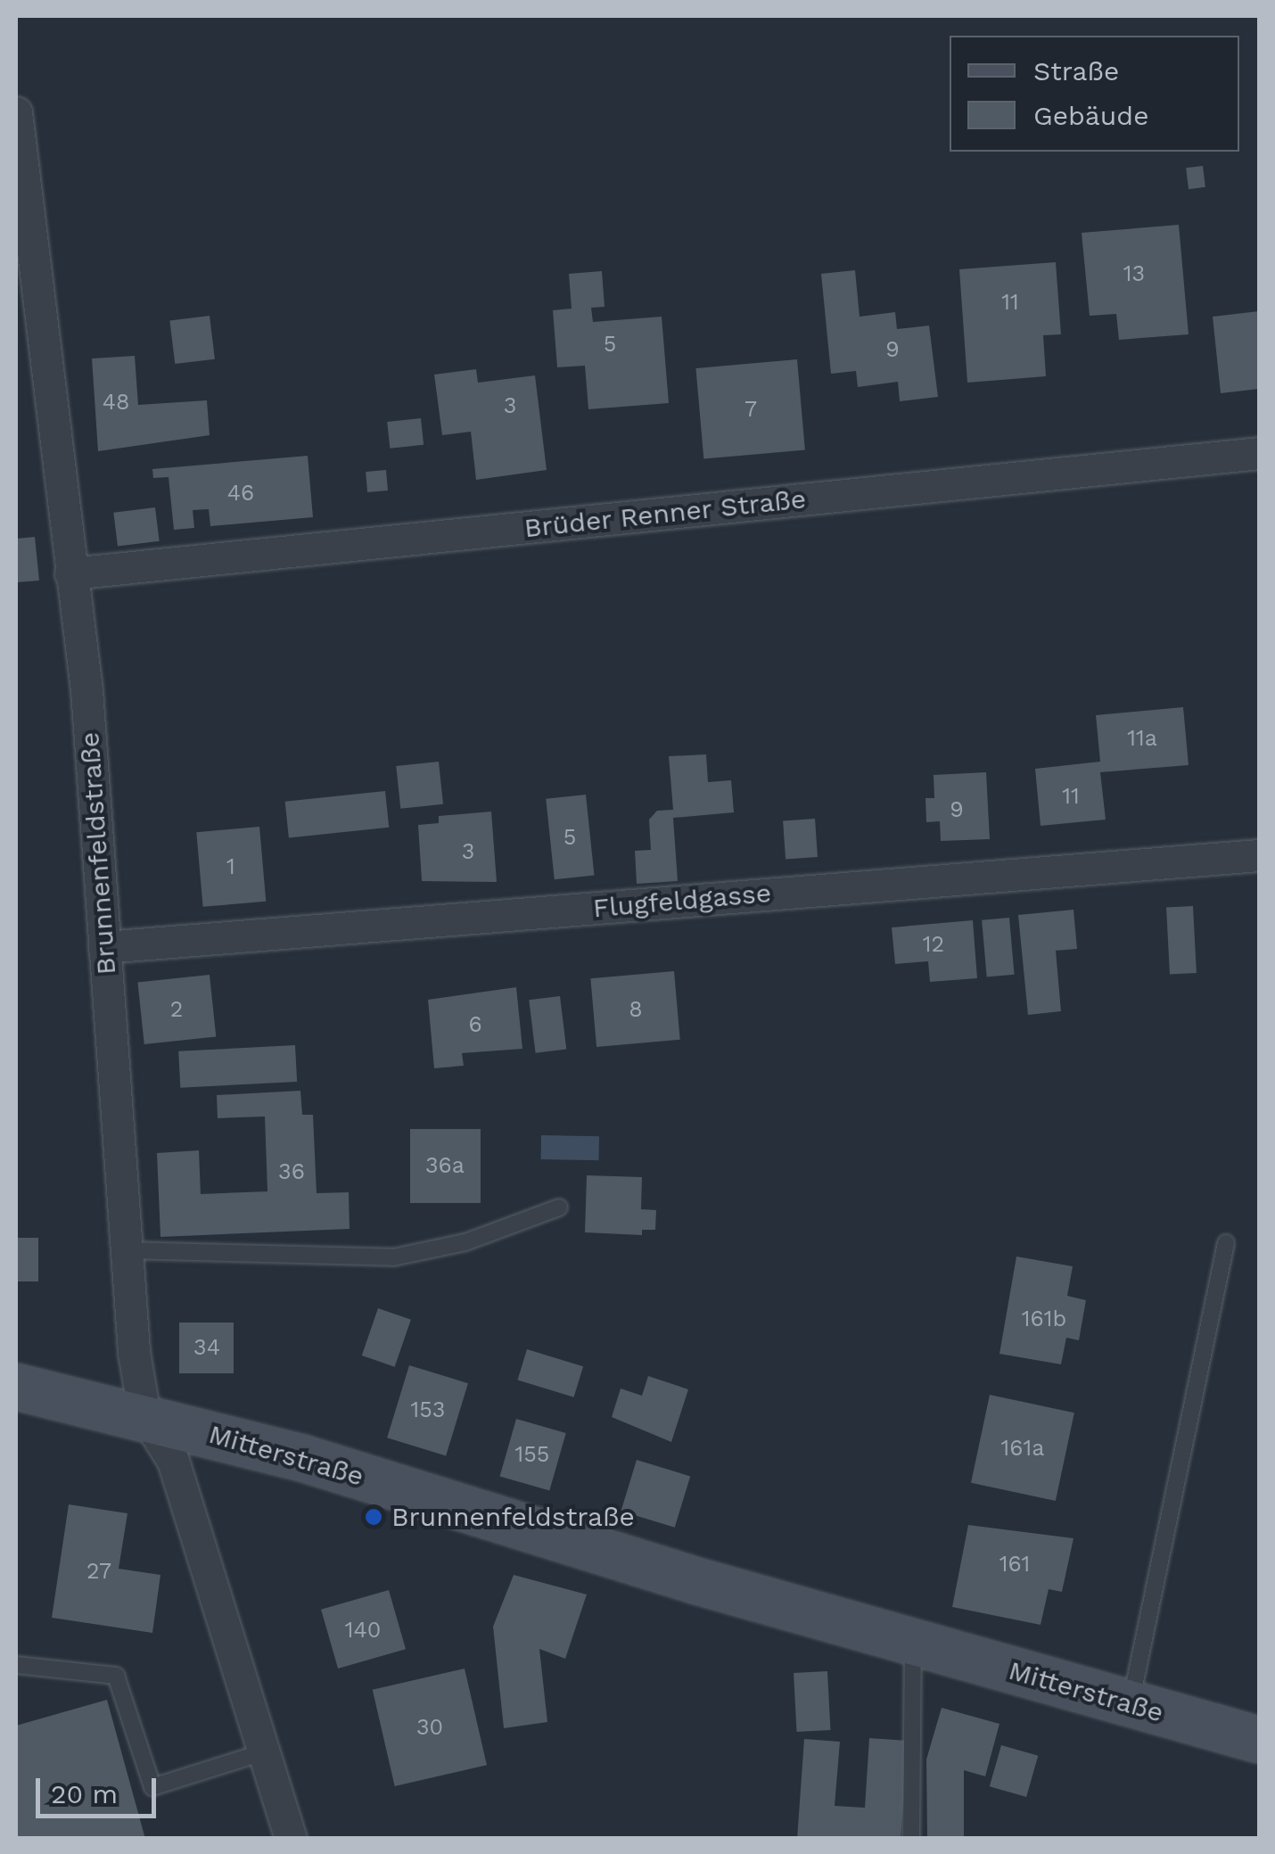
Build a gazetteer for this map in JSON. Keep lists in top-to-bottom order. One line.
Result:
{"streets":{"main road":["Mitterstraße"],"street":["Brüder Renner Straße","Brunnenfeldstraße","Flugfeldgasse"]},"crossings":[["Brüder Renner Straße","Brunnenfeldstraße"],["Brunnenfeldstraße","Flugfeldgasse"],["Brunnenfeldstraße","Mitterstraße"]],"places":["Brunnenfeldstraße"],"house_numbers":["13","11","5","9","48","3","7","46","11a","11","9","5","3","1","12","2","8","6","36a","36","161b","34","153","161a","155","161","27","140","30"],"legend":["Straße","Gebäude"],"scale_bar":"20 m"}
